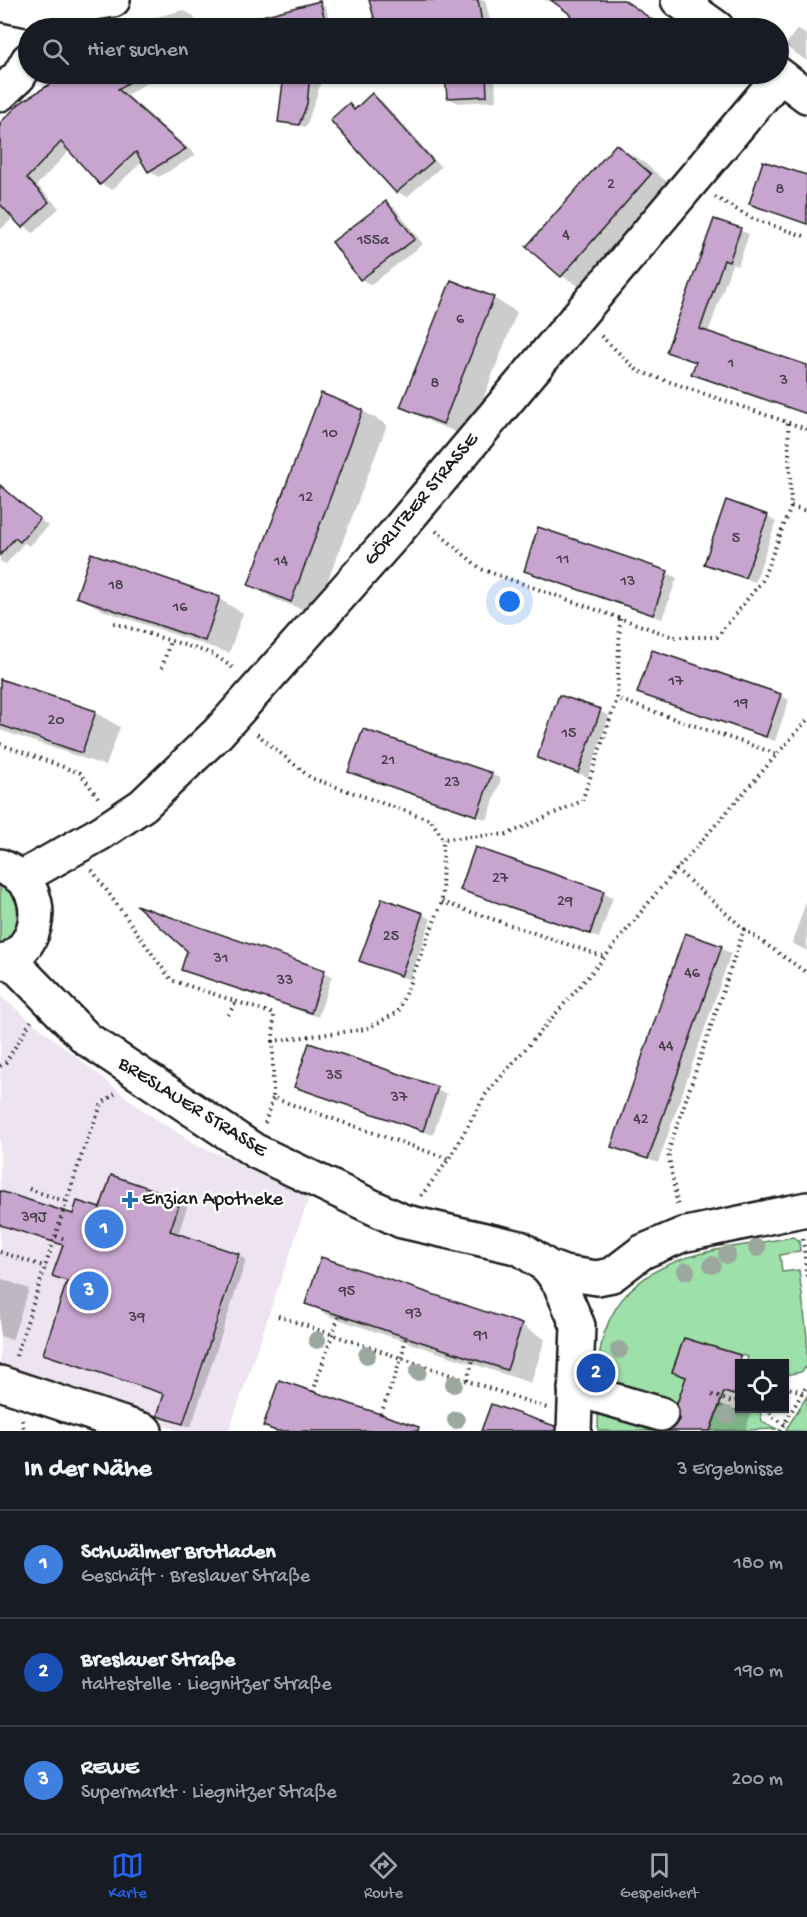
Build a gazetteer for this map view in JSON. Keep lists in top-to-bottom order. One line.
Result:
{"streets":{"street":["GÖRLITZER STRASSE","BRESLAUER STRASSE"]},"crossings":[["GÖRLITZER STRASSE","BRESLAUER STRASSE"]],"places":{"health":["Enzian Apotheke"]},"house_numbers":["2","8","4","155a","6","1","3","8","10","12","5","11","14","13","18","16","17","19","20","15","21","23","27","29","25","31","46","33","44","35","37","42","39J","95","93","39","91"],"page":{"search":"Hier suchen","pins":["1","3","2"],"heading":["In der Nähe","3 Ergebnisse"],"list":[{"mark":"1","name":"Schwälmer Brotladen","note":"Geschäft · Breslauer Straße","value":"180 m"},{"mark":"2","name":"Breslauer Straße","note":"Haltestelle · Liegnitzer Straße","value":"190 m"},{"mark":"3","name":"REWE","note":"Supermarkt · Liegnitzer Straße","value":"200 m"}],"nav":["Karte","Route","Gespeichert"]}}
